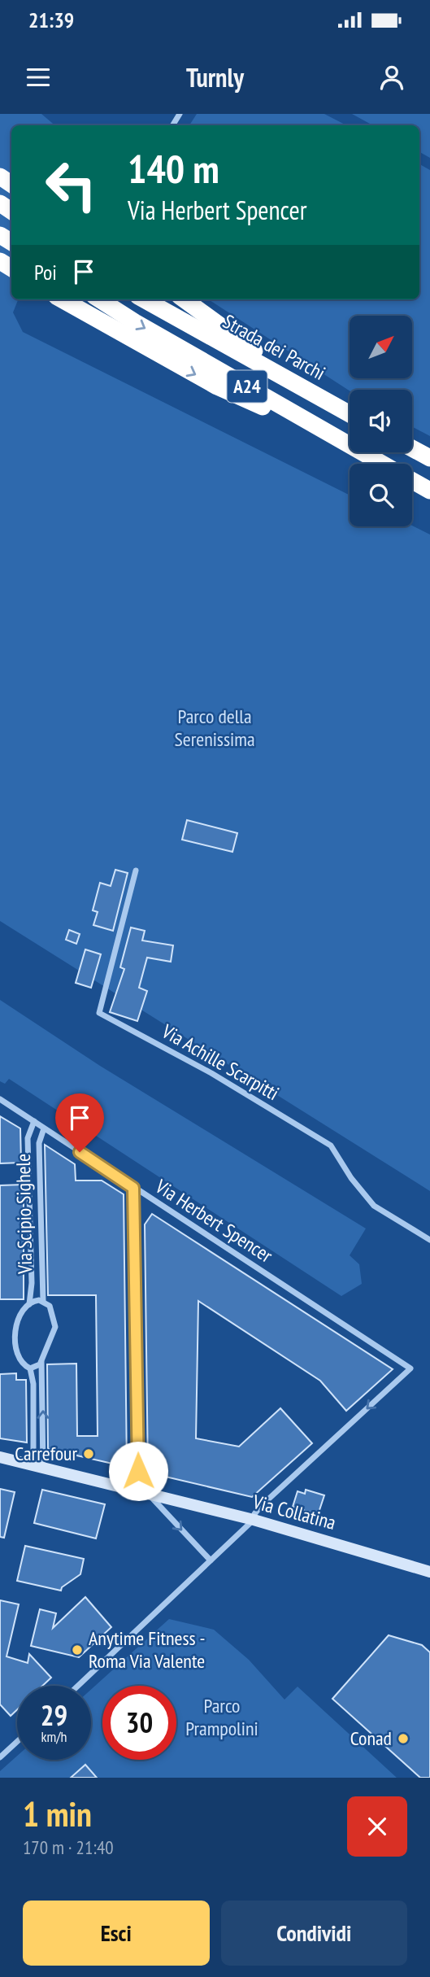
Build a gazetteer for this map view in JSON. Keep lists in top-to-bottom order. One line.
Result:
{"streets":{"highway":["Strada dei Parchi","A24"],"street":["Via Achille Scarpitti","Via Scipio Sighele","Via Herbert Spencer","Via Collatina"]},"crossings":[["Via Scipio Sighele","Via Herbert Spencer"],["Via Scipio Sighele","Via Collatina"],["Via Herbert Spencer","Via Collatina"]],"parks":["Parco della Serenissima","Parco Prampolini"],"places":["Carrefour","Anytime Fitness - Roma Via Valente","Conad"],"north":"top right","page":{"status":"21:39","header":"Turnly","turn":["140 m","Via Herbert Spencer"],"then":"Poi","speed":"29 km/h","limit":"30","heading":["1 min","170 m · 21:40"],"buttons":["Esci","Condividi"]}}
